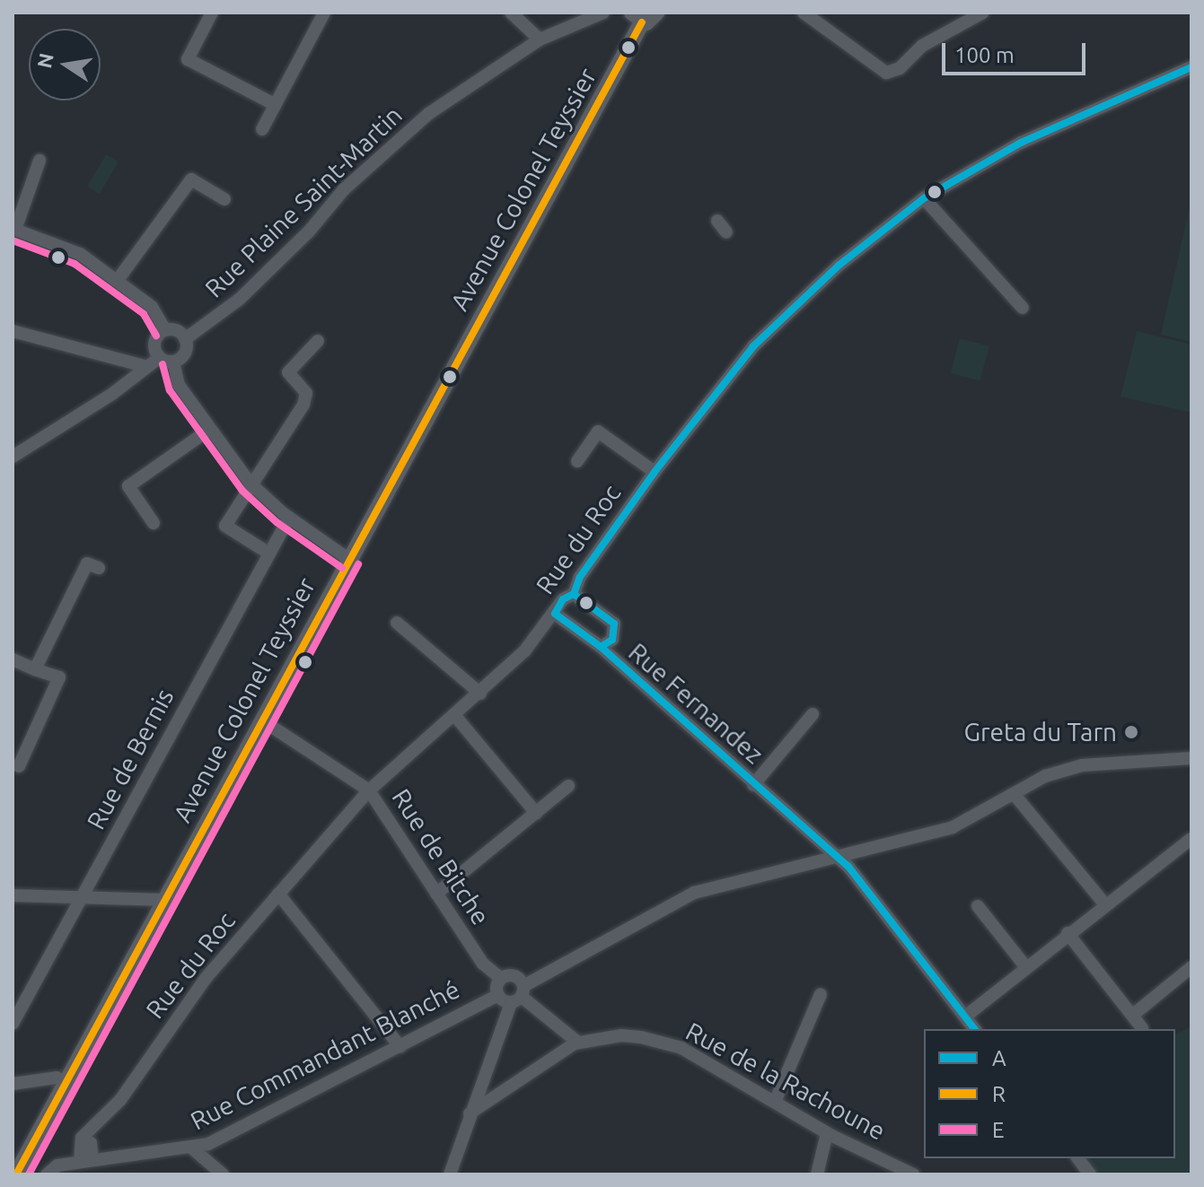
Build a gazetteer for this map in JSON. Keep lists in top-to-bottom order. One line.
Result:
{"streets":{"main road":["Avenue Colonel Teyssier"],"street":["Rue Plaine Saint-Martin","Rue du Roc","Rue Fernandez","Rue de Bernis","Rue de Bitche","Rue Commandant Blanché","Rue de la Rachoune"]},"crossings":[["Avenue Colonel Teyssier","Rue de Bitche"],["Rue du Roc","Rue Fernandez"],["Rue du Roc","Rue de Bitche"],["Rue du Roc","Rue Commandant Blanché"]],"places":["Greta du Tarn"],"lines":["transit line R","transit line A","transit line E"],"legend":["A","R","E"],"scale_bar":"100 m","north":"left"}
